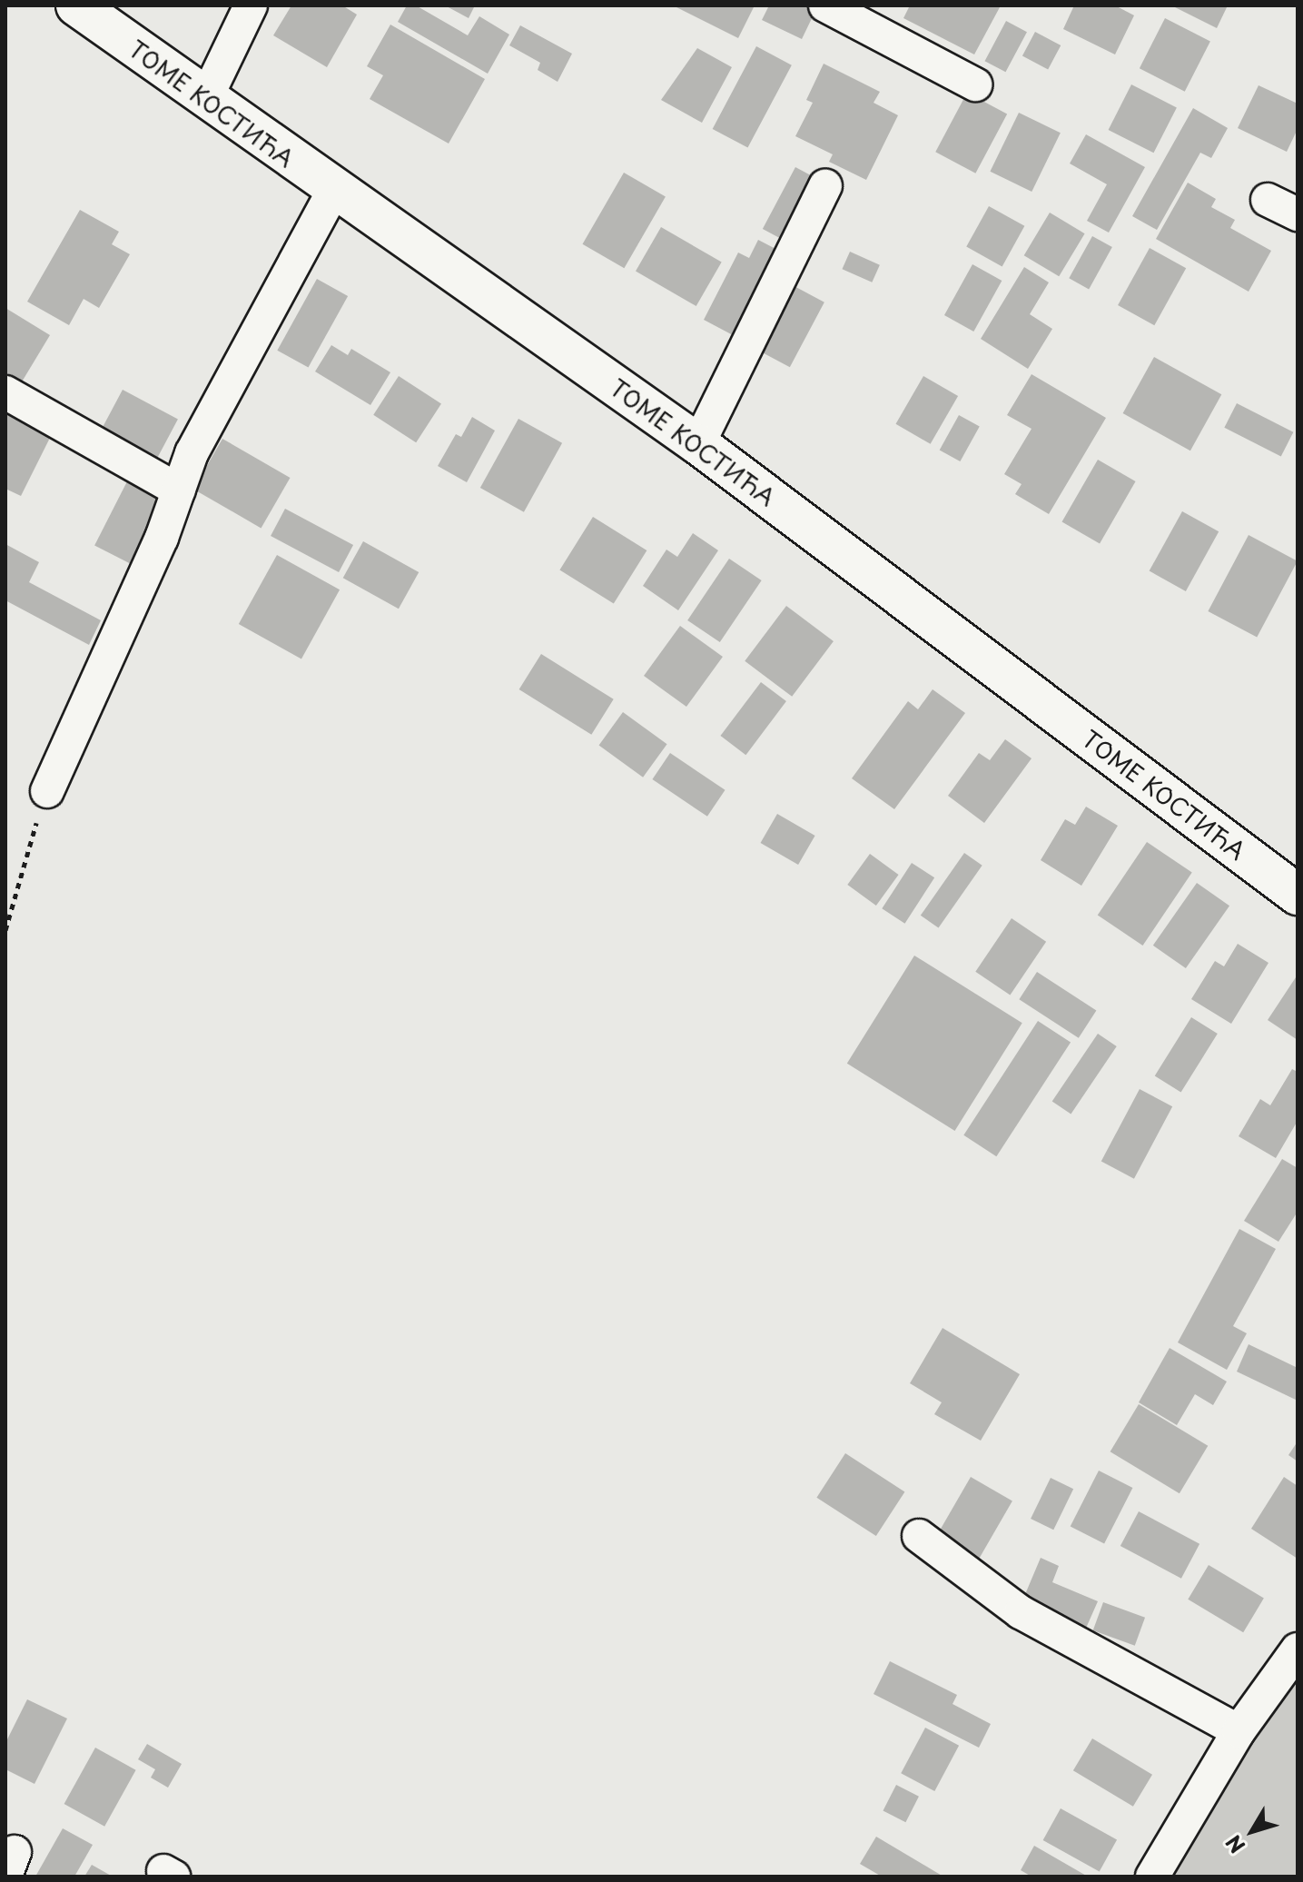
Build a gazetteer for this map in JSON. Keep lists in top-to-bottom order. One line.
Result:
{"streets":{"street":["ТОМЕ КОСТИЋА"]},"north":"bottom left"}
